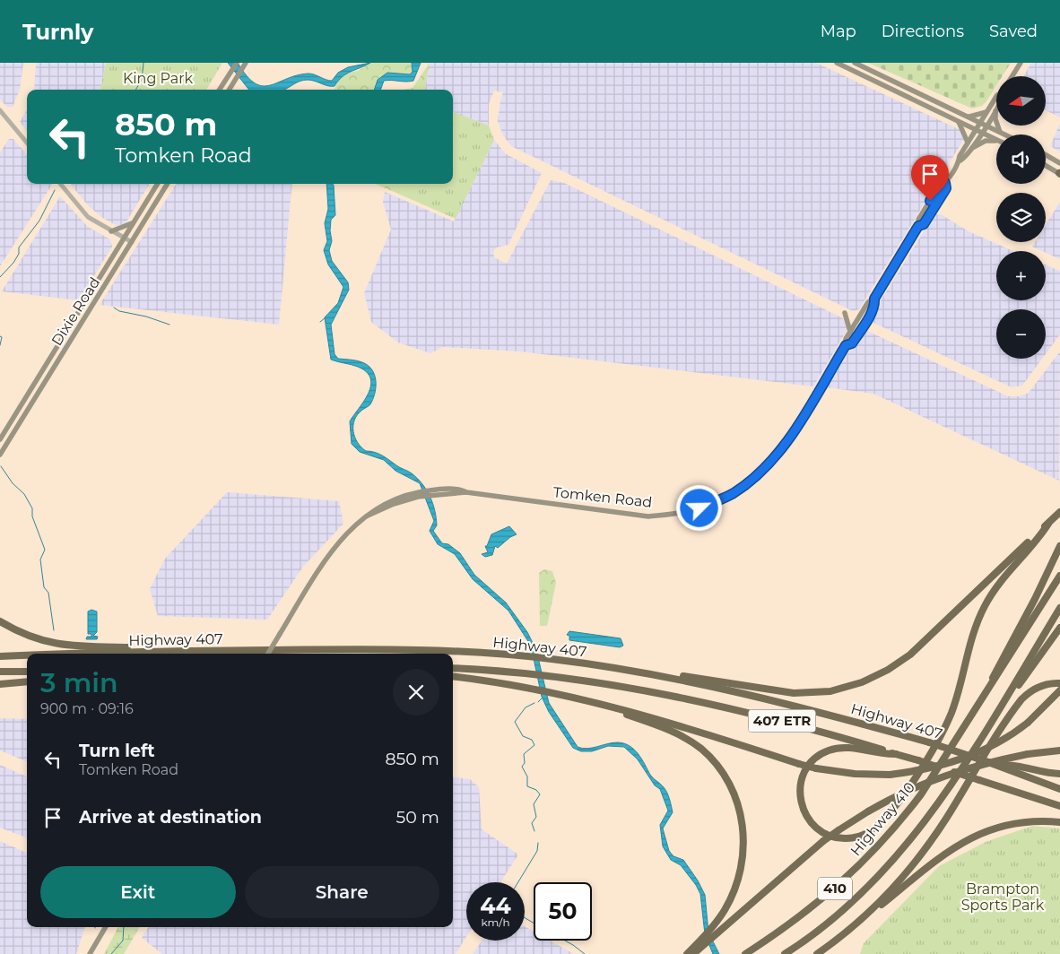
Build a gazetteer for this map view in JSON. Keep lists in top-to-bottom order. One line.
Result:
{"streets":{"highway":["Highway 407","407 ETR","Highway 410","410"],"main road":["Dixie Road","Tomken Road"]},"parks":["King Park","Brampton Sports Park"],"north":"left","page":{"header":"Turnly","nav":["Map","Directions","Saved"],"map_buttons":["+","−"],"turn":["850 m","Tomken Road"],"heading":["3 min","900 m · 09:16"],"list":[{"name":"Turn left","note":"Tomken Road","value":"850 m"},{"name":"Arrive at destination","value":"50 m"}],"buttons":["Exit","Share"],"speed":"44 km/h","limit":"50"}}
